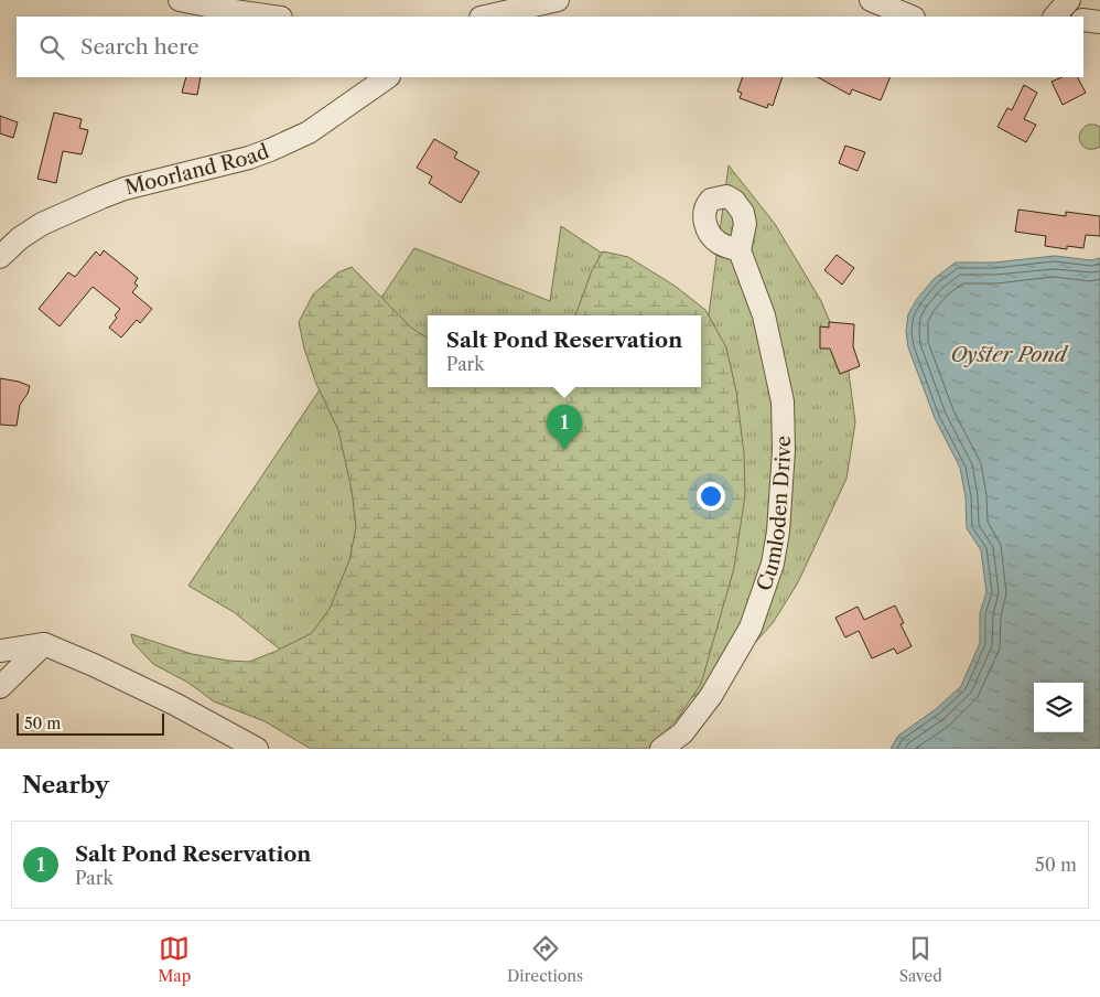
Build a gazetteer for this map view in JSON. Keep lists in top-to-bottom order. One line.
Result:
{"streets":{"street":["Moorland Road","Cumloden Drive"]},"water":["Oyster Pond"],"scale_bar":"50 m","page":{"search":"Search here","popup":["Salt Pond Reservation","Park"],"pins":"1","scale":"50 m","heading":"Nearby","list":[{"mark":"1","name":"Salt Pond Reservation","note":"Park","value":"50 m"}],"nav":["Map","Directions","Saved"]}}
